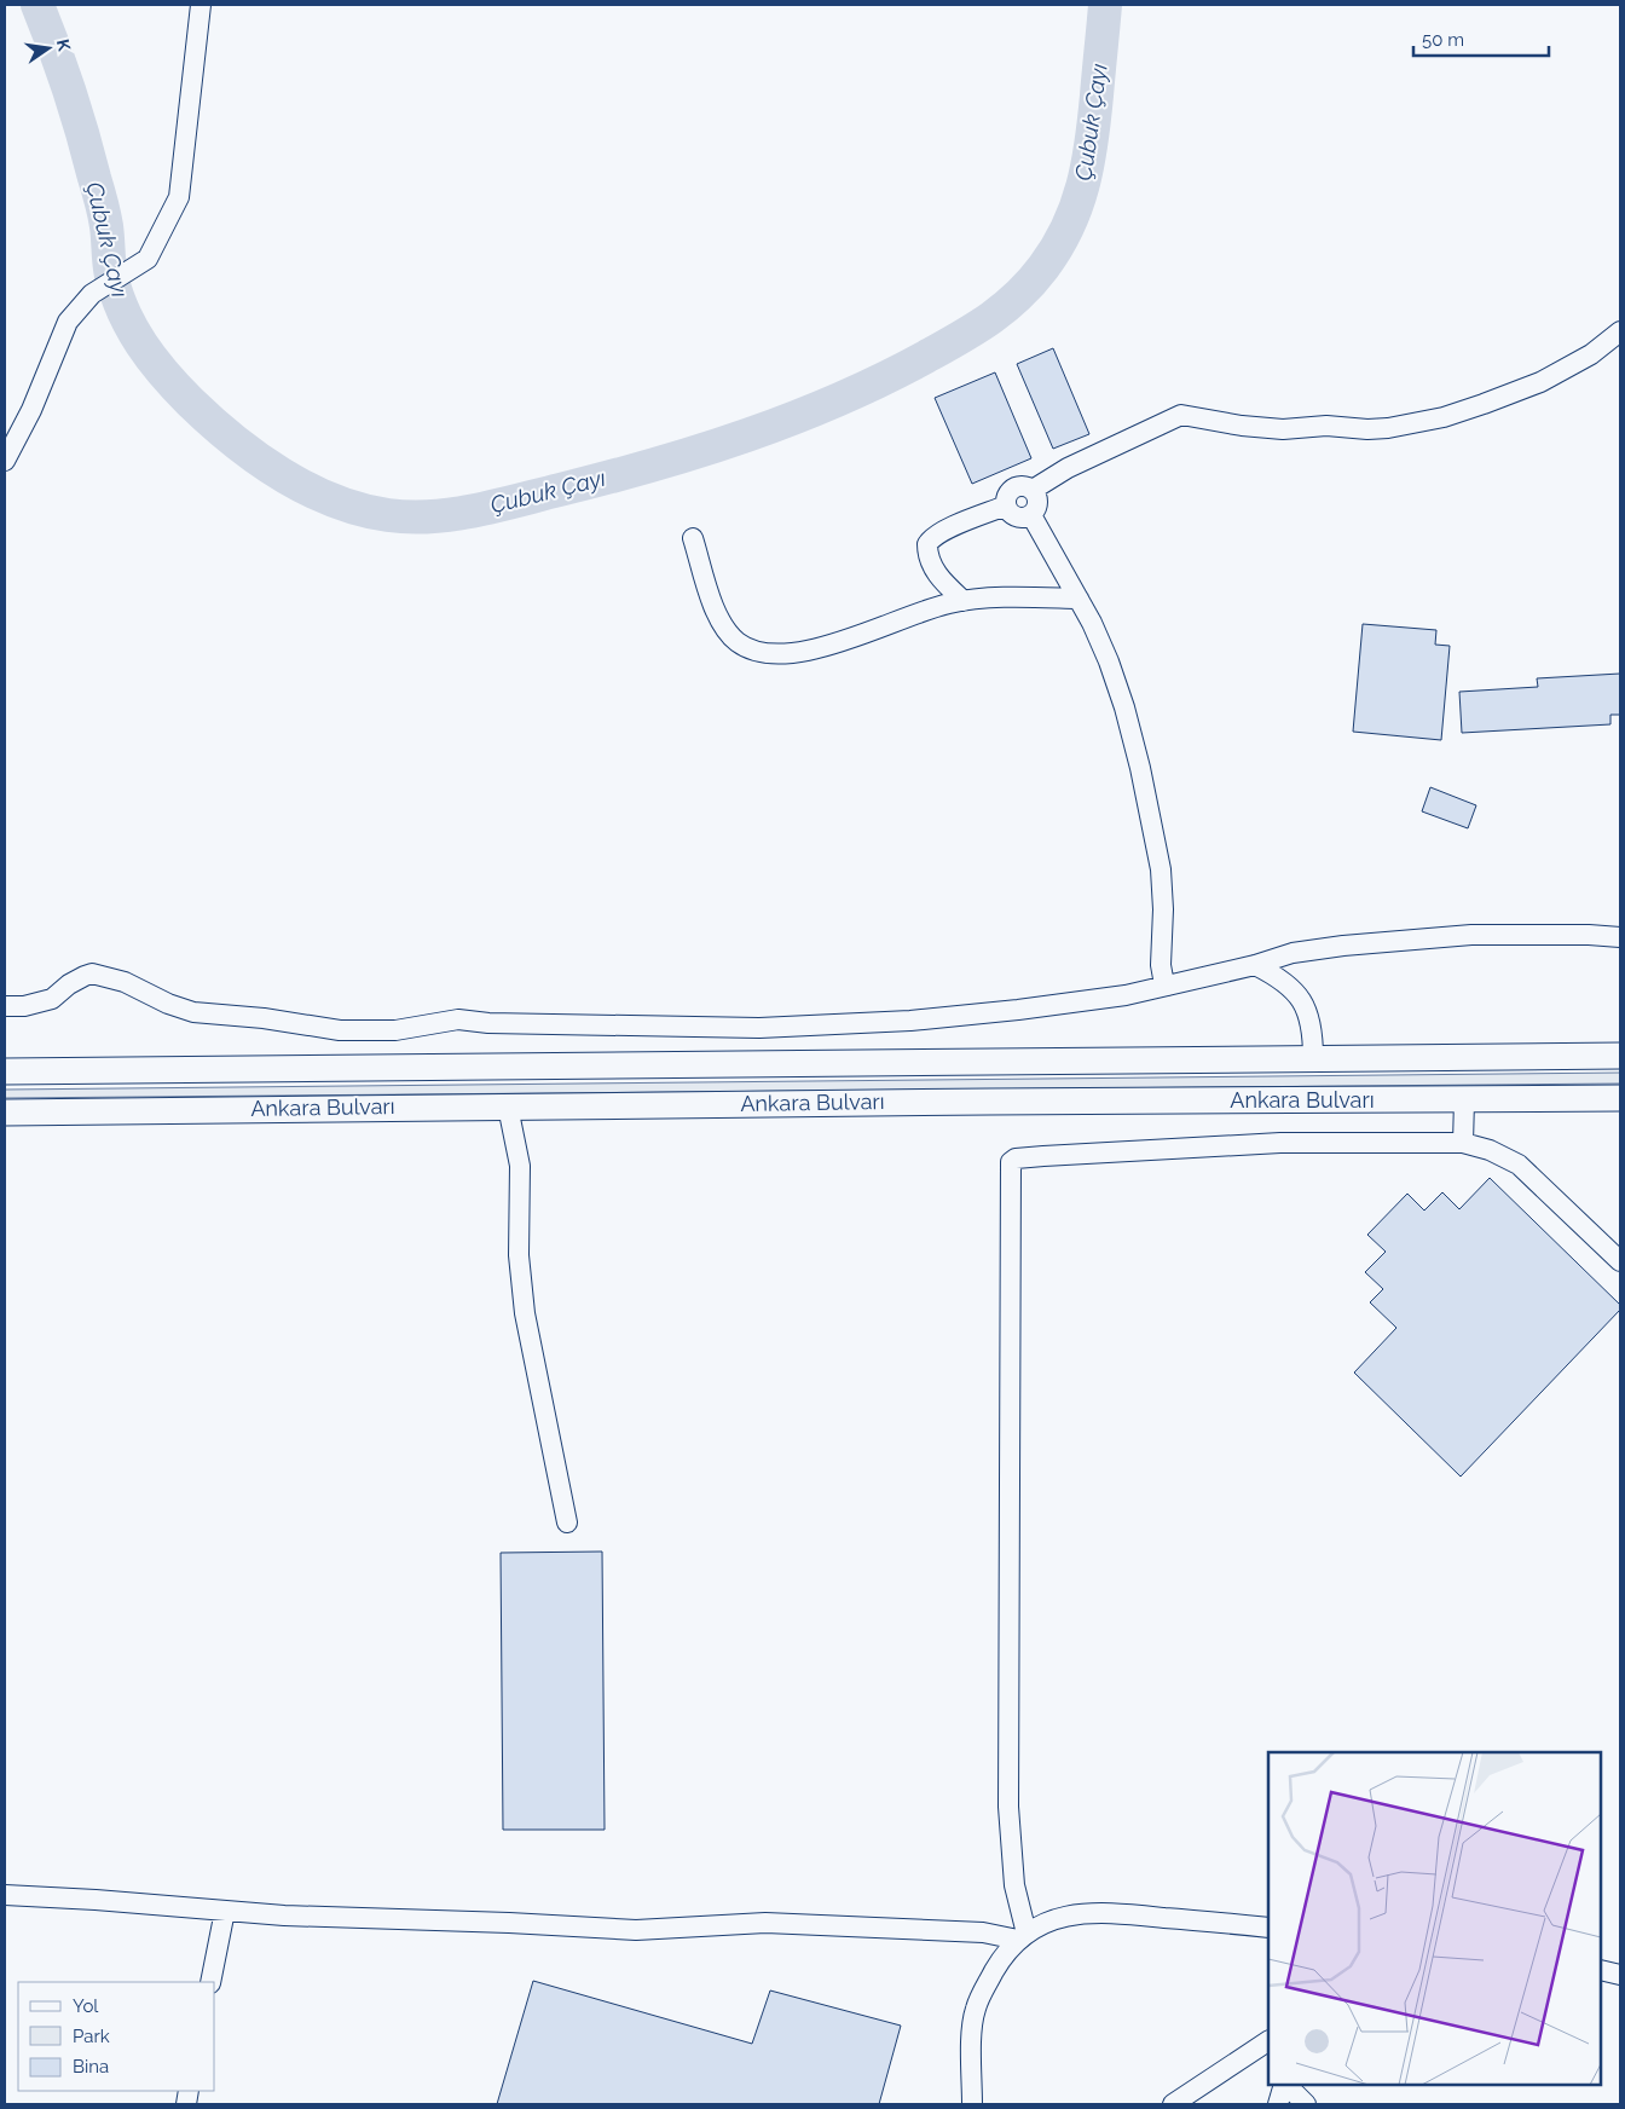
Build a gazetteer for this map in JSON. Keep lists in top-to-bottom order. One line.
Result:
{"streets":{"main road":["Ankara Bulvarı"]},"water":["Çubuk Çayı"],"legend":["Yol","Park","Bina"],"scale_bar":"50 m","north":"right"}
